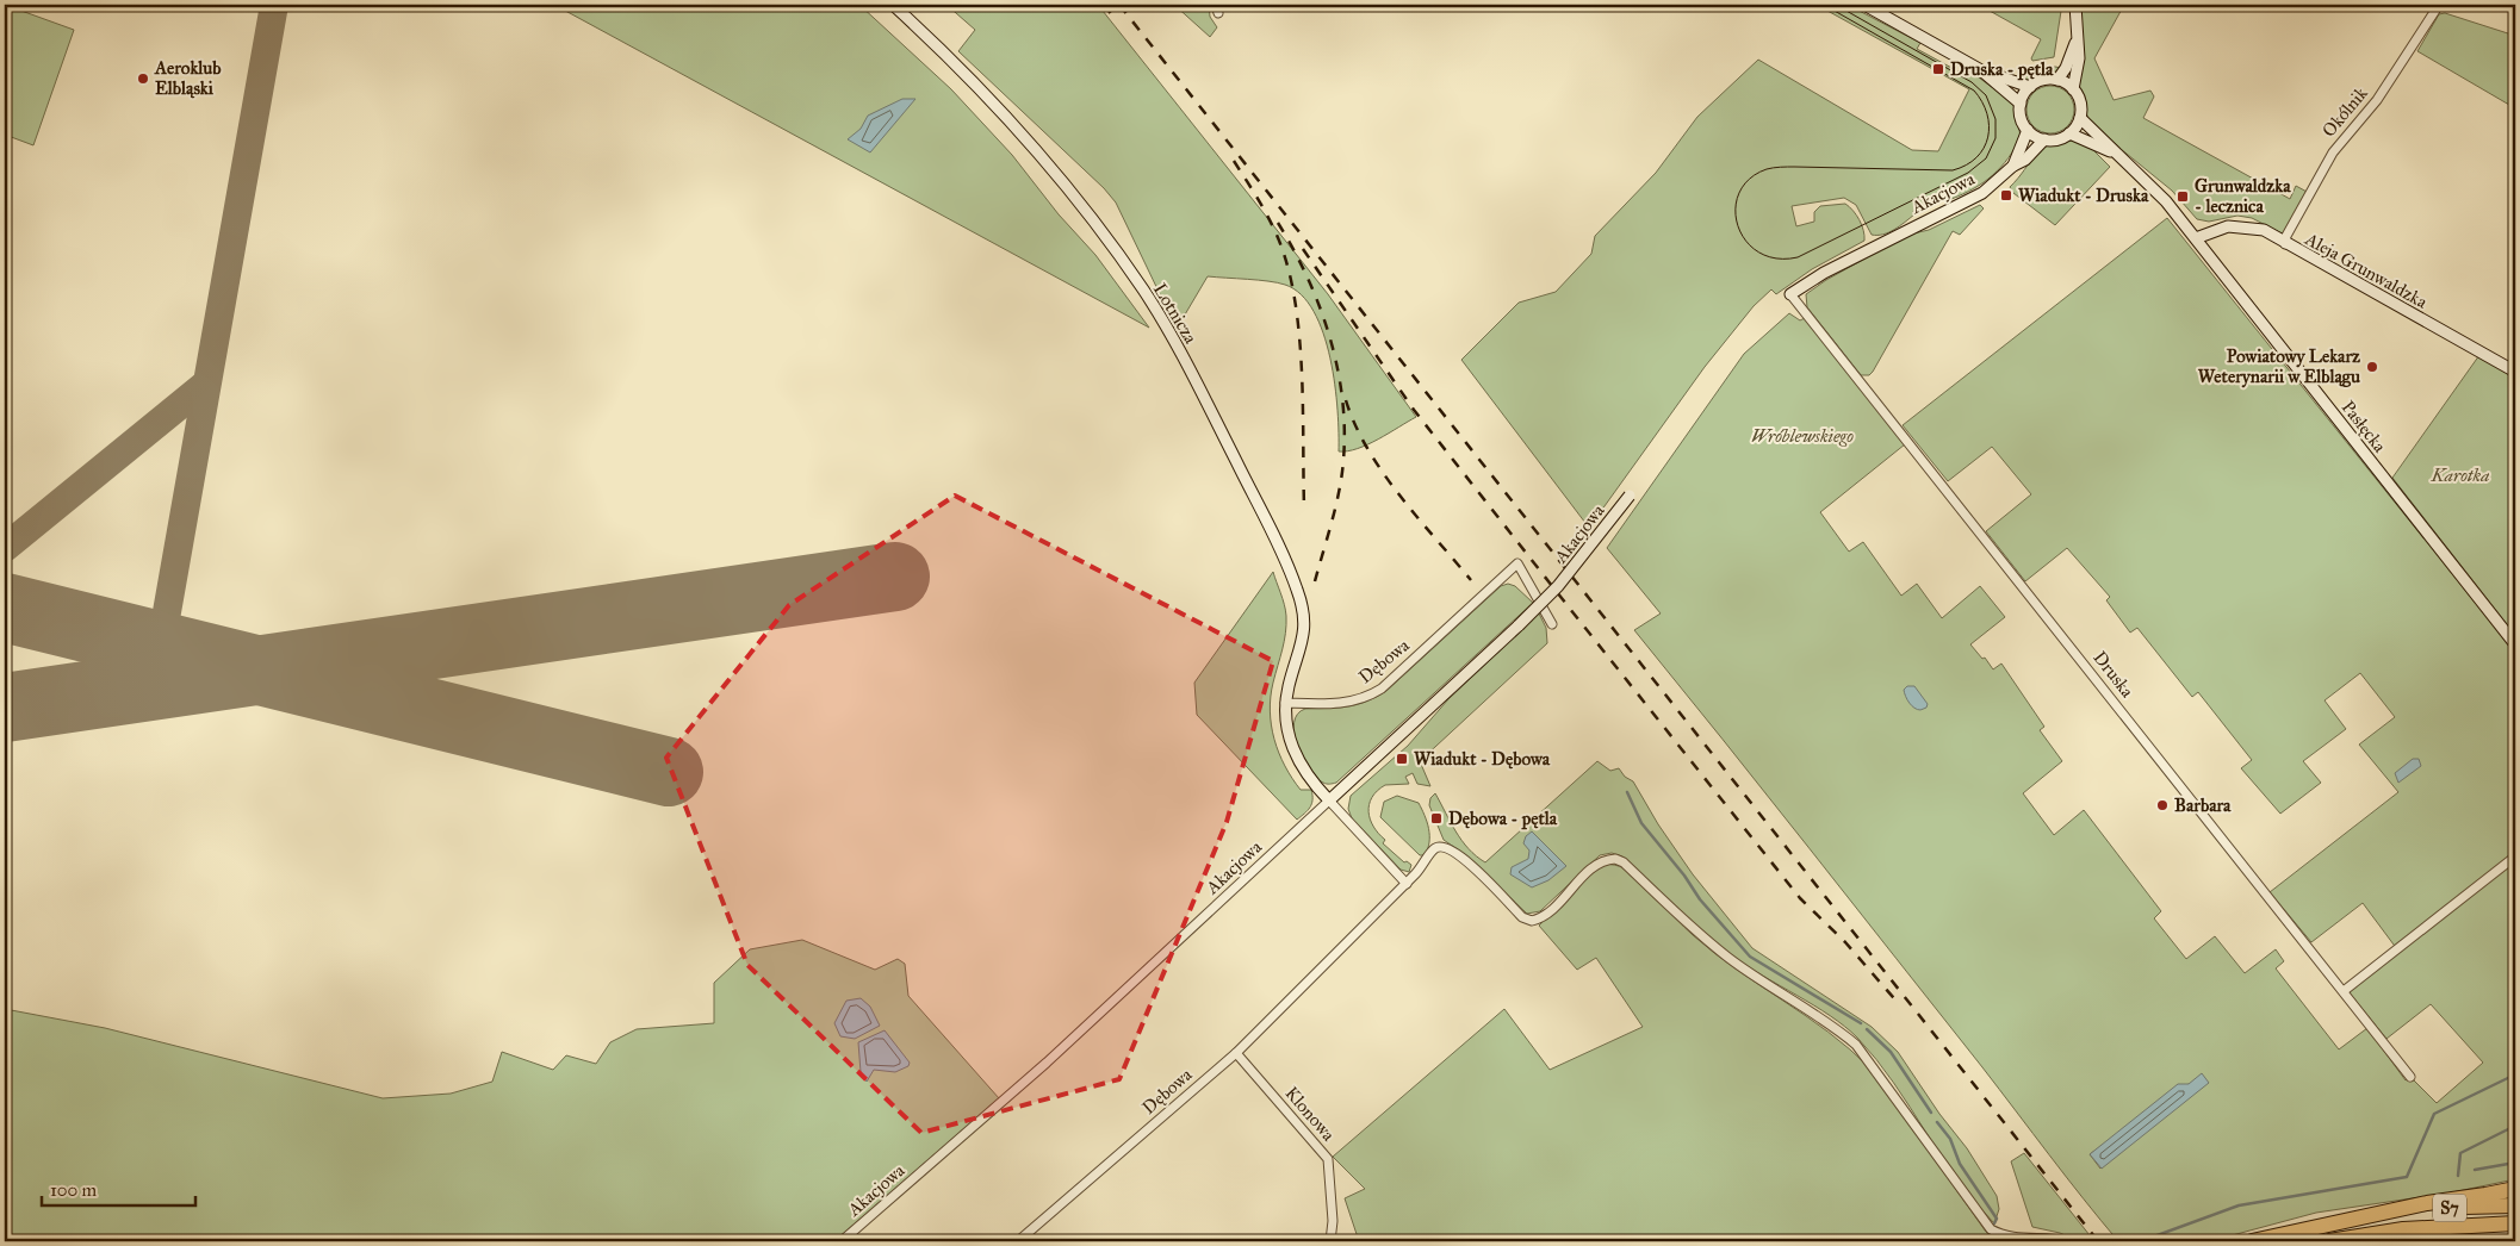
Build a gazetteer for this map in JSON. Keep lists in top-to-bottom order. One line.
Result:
{"streets":{"highway":["S7"],"street":["Okólnik","Akacjowa","Aleja Grunwaldzka","Lotnicza","Pasłęcka","Dębowa","Druska","Klonowa"]},"crossings":[["Okólnik","Aleja Grunwaldzka"],["Akacjowa","Pasłęcka"],["Akacjowa","Druska"],["Aleja Grunwaldzka","Pasłęcka"],["Lotnicza","Dębowa"],["Dębowa","Klonowa"]],"parks":["Wróblewskiego","Karotka"],"places":{"transit":["Druska - pętla","Wiadukt - Druska","Grunwaldzka - lecznica","Wiadukt - Dębowa","Dębowa - pętla"],"other":["Aeroklub Elbląski","Powiatowy Lekarz Weterynarii w Elblągu","Barbara"]},"scale_bar":"100 m"}
